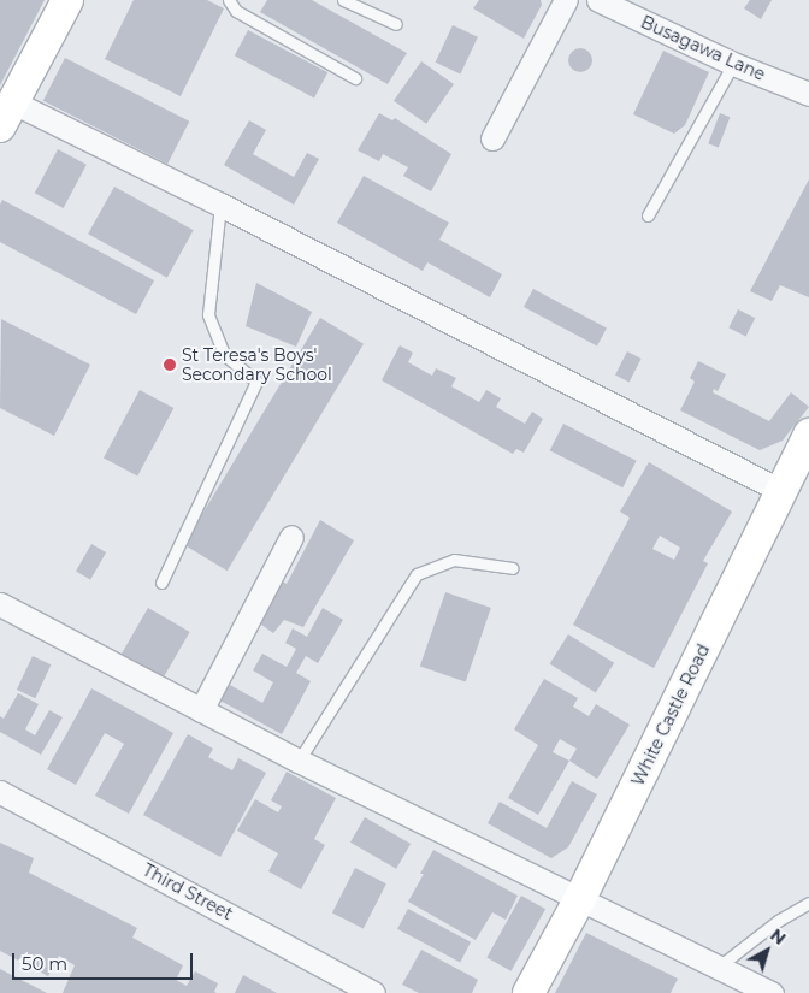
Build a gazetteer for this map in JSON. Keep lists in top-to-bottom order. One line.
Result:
{"streets":{"street":["Busagawa Lane","White Castle Road","Third Street"]},"places":["St Teresa's Boys' Secondary School"],"scale_bar":"50 m","north":"top right"}
